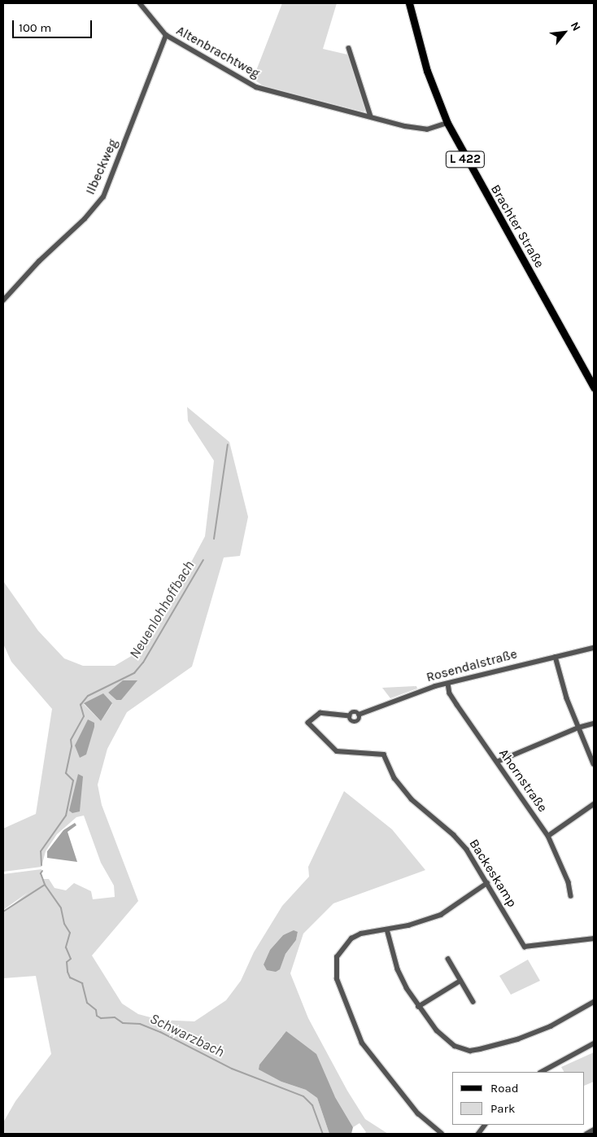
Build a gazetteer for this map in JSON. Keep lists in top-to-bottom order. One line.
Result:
{"streets":{"main road":["L 422","Brachter Straße"],"street":["Altenbrachtweg","Ilbeckweg","Rosendalstraße","Ahornstraße","Backeskamp"]},"crossings":[["Altenbrachtweg","Ilbeckweg"],["Altenbrachtweg","Brachter Straße"],["Rosendalstraße","Ahornstraße"]],"water":["Neuenlohhoffbach","Schwarzbach"],"legend":["Road","Park"],"scale_bar":"100 m","north":"top right"}
